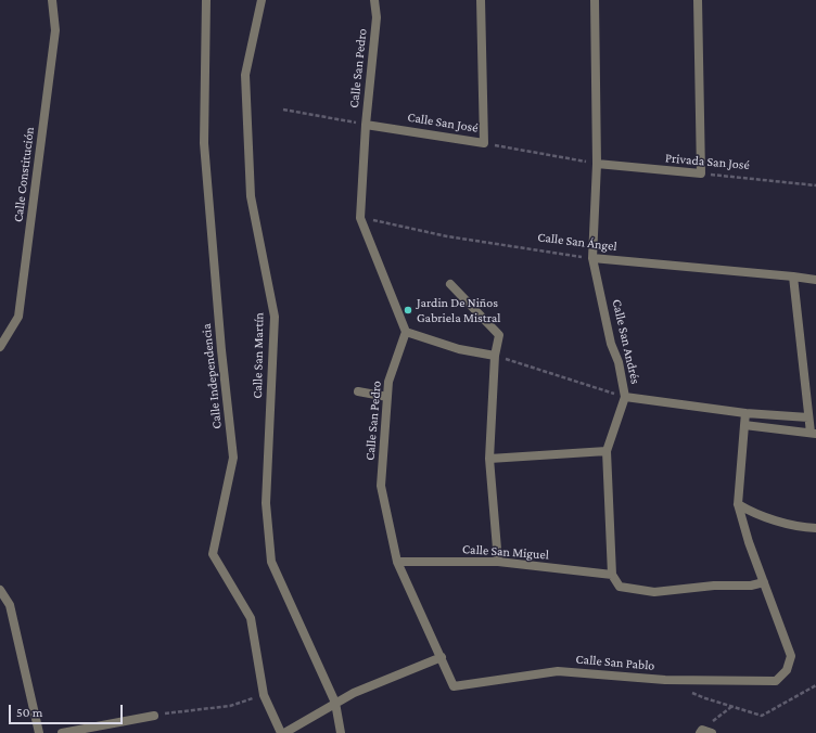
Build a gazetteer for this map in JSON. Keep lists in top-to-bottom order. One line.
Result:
{"streets":{"street":["Calle San Pedro","Calle San José","Privada San José","Calle Constitución","Calle San Ángel","Calle San Andrés","Calle San Martín","Calle Independencia","Calle San Miguel","Calle San Pablo"]},"crossings":[["Calle San Pedro","Calle San José"],["Calle San Pedro","Calle San Ángel"],["Calle San Pedro","Calle San Miguel"],["Calle San Pedro","Calle San Pablo"],["Calle San José","Privada San José"],["Calle San José","Calle San Andrés"],["Privada San José","Calle San Andrés"],["Calle San Ángel","Calle San Andrés"],["Calle San Andrés","Calle San Miguel"]],"places":["Jardin De Niños Gabriela Mistral"],"scale_bar":"50 m"}
